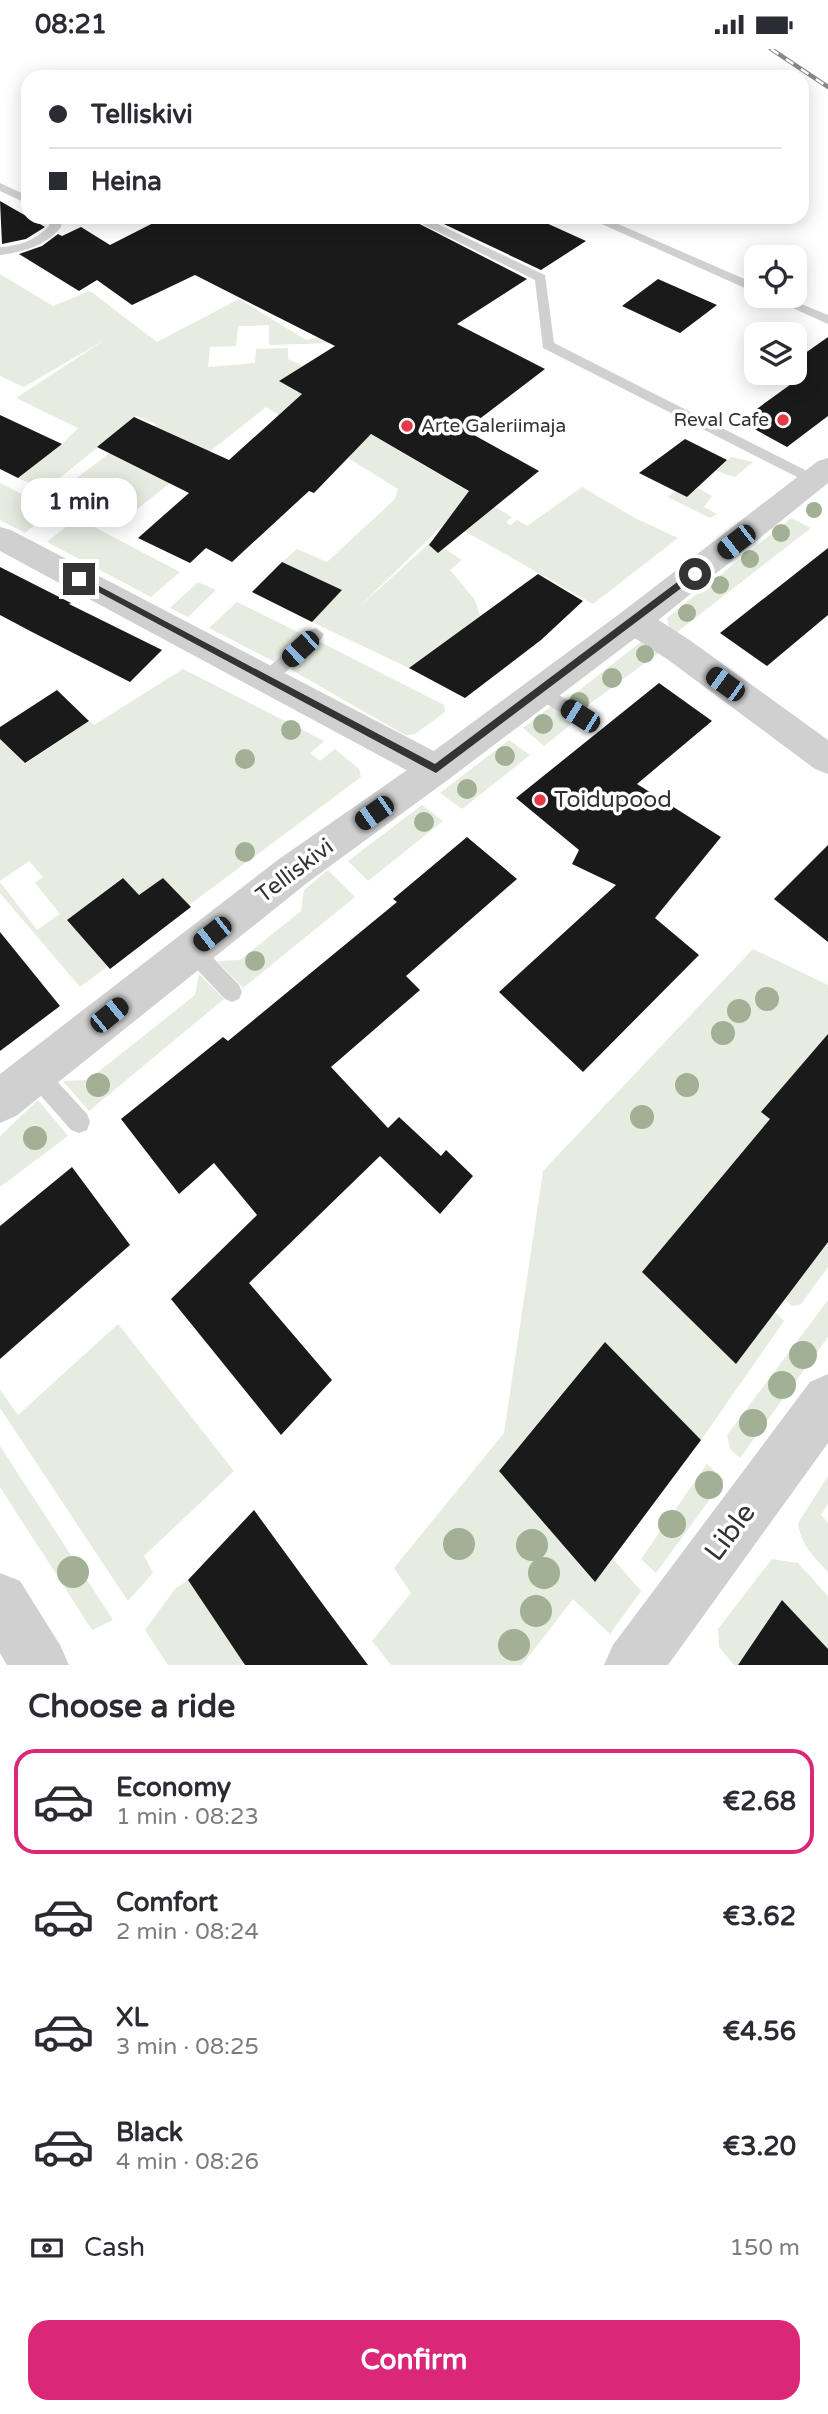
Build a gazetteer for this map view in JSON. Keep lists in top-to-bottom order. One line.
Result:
{"streets":{"street":["Telliskivi","Lible"]},"places":["Reval Cafe","Arte Galeriimaja","Toidupood"],"page":{"status":"08:21","banner":["Telliskivi","Heina"],"bubble":"1 min","heading":"Choose a ride","list":[{"name":"Economy","note":"1 min · 08:23","value":"€2.68"},{"name":"Comfort","note":"2 min · 08:24","value":"€3.62"},{"name":"XL","note":"3 min · 08:25","value":"€4.56"},{"name":"Black","note":"4 min · 08:26","value":"€3.20"}],"pay":["Cash","150 m"],"buttons":"Confirm"}}
